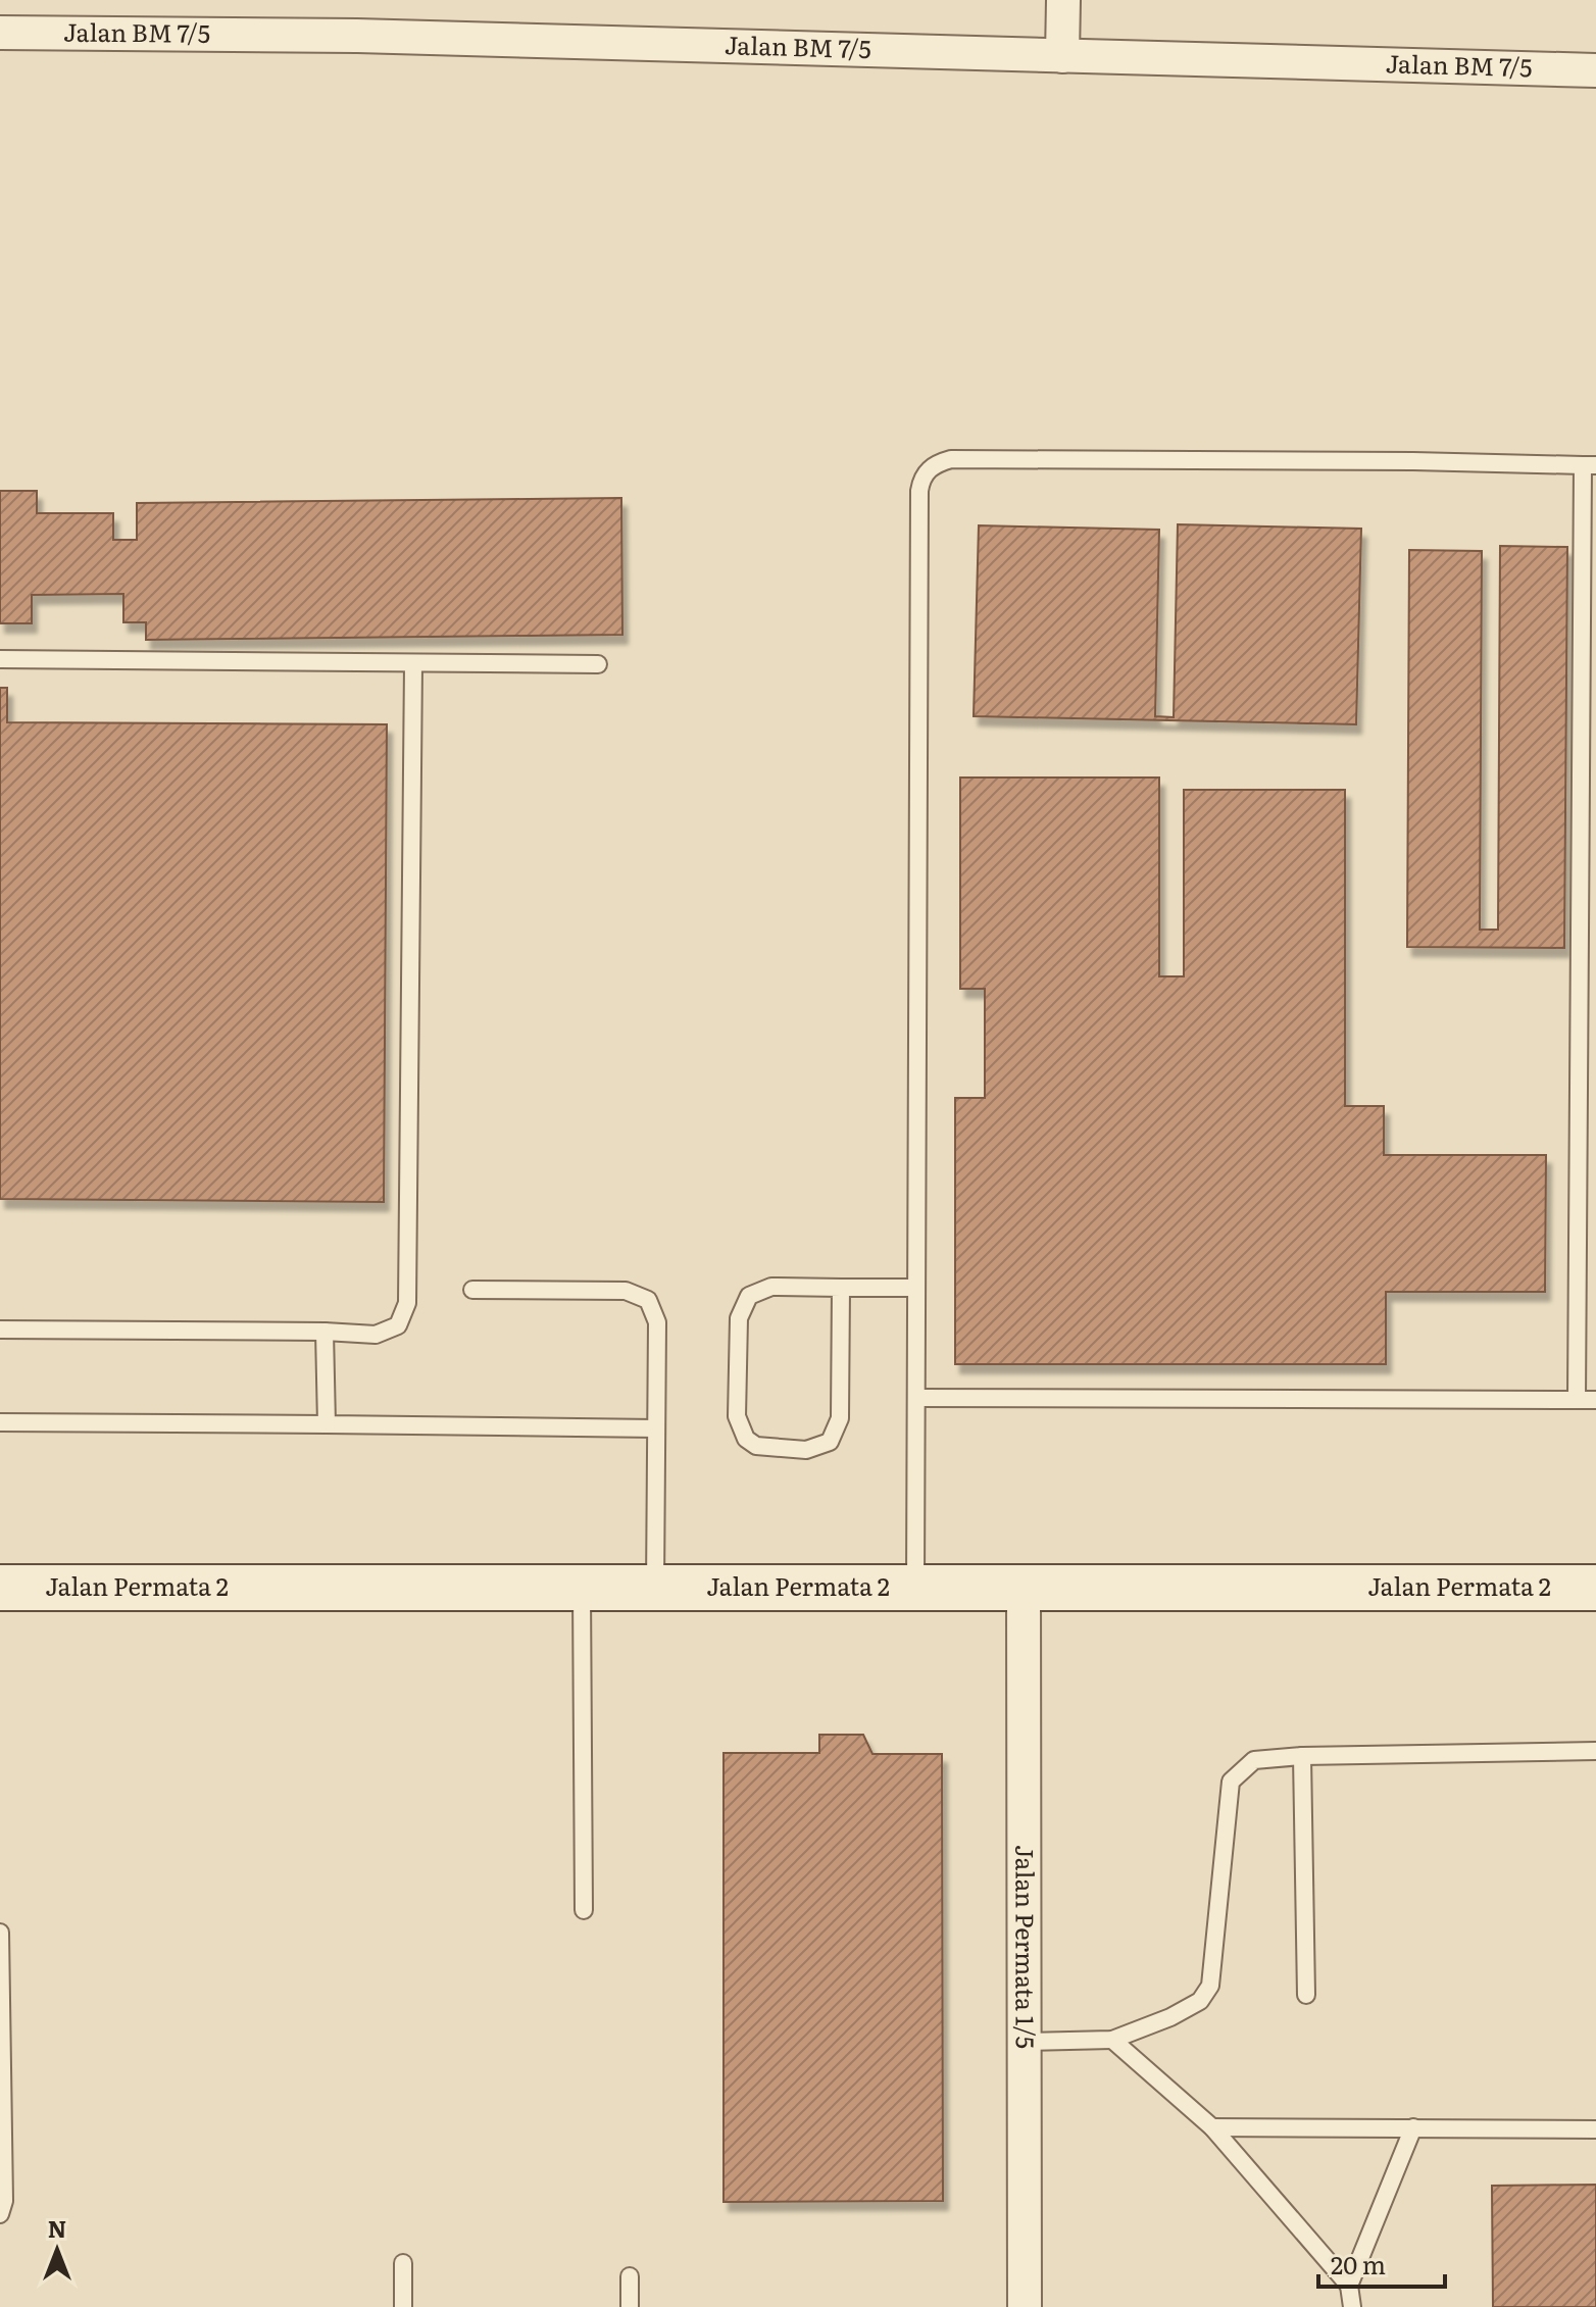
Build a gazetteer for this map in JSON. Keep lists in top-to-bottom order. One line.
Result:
{"streets":{"street":["Jalan BM 7/5","Jalan Permata 2","Jalan Permata 1/5"]},"crossings":[["Jalan Permata 2","Jalan Permata 1/5"]],"scale_bar":"20 m","north":"top"}
